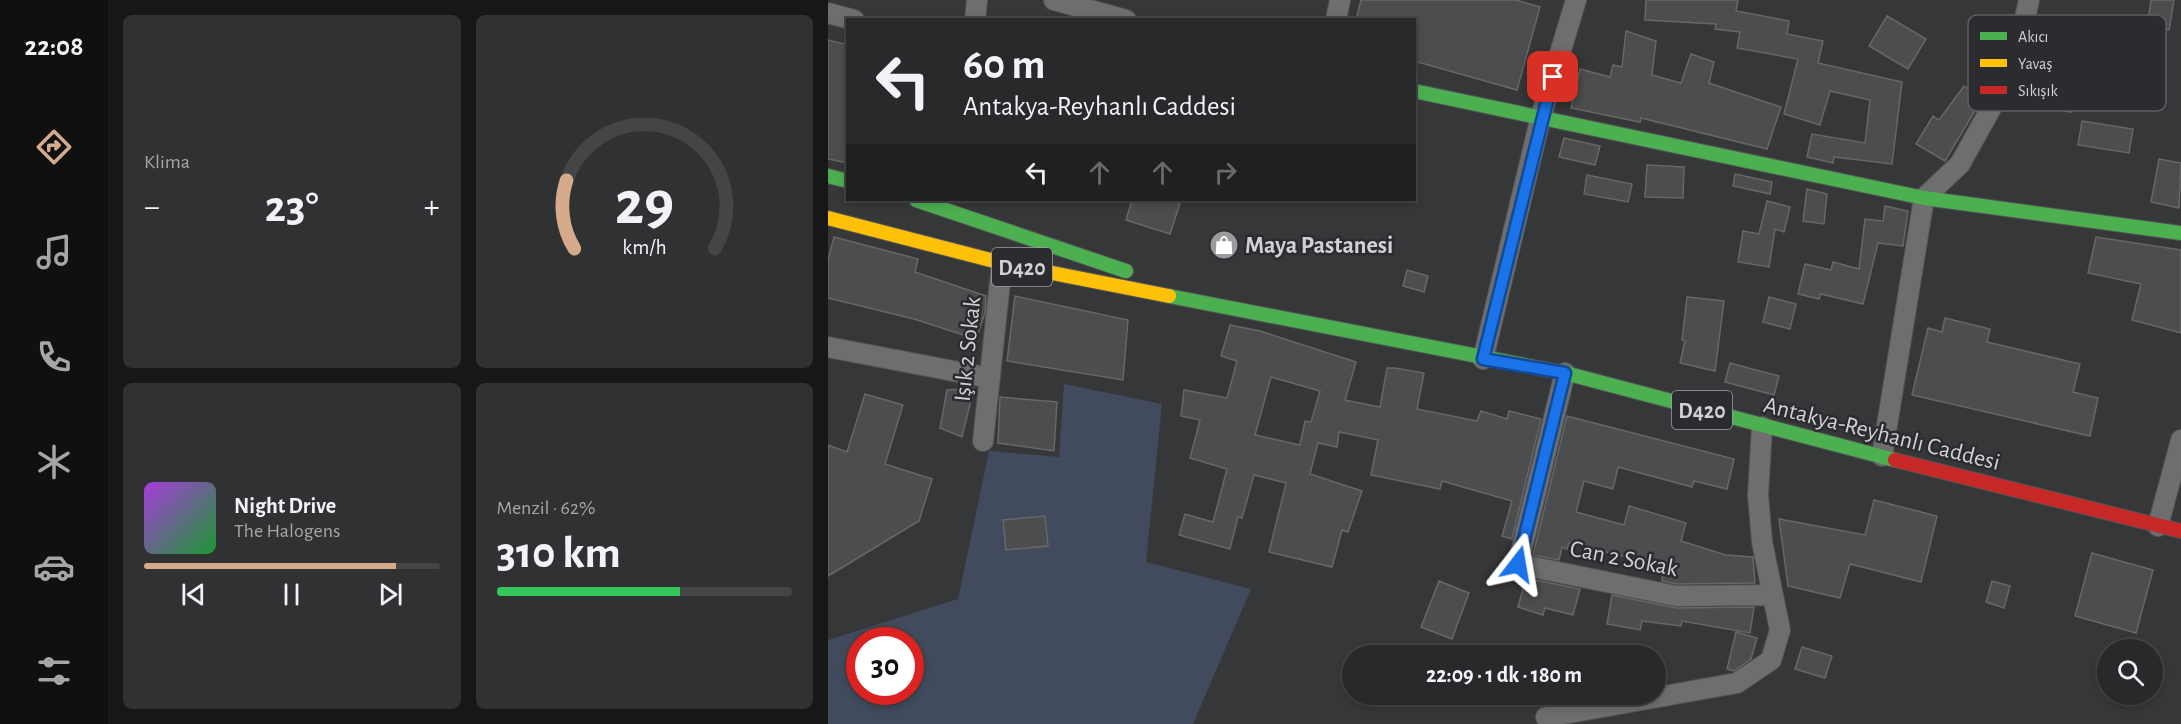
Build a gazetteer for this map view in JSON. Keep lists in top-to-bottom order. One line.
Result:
{"streets":{"main road":["D420","Antakya-Reyhanlı Caddesi"],"street":["Işık 2 Sokak","Can 2 Sokak"]},"crossings":[["Işık 2 Sokak","Antakya-Reyhanlı Caddesi"],["Antakya-Reyhanlı Caddesi","Can 2 Sokak"]],"places":{"shop":["Maya Pastanesi"]},"legend":["Akıcı","Yavaş","Sıkışık"],"page":{"tabs":"22:08","tile":["Klima",["Menzil · 62%","310 km"]],"turn":["60 m","Antakya-Reyhanlı Caddesi"],"heat":["−","23°","+"],"song":["Night Drive","The Halogens"],"limit":"30","trip":"22:09 · 1 dk · 180 m","gauge":["29","km/h"]}}
